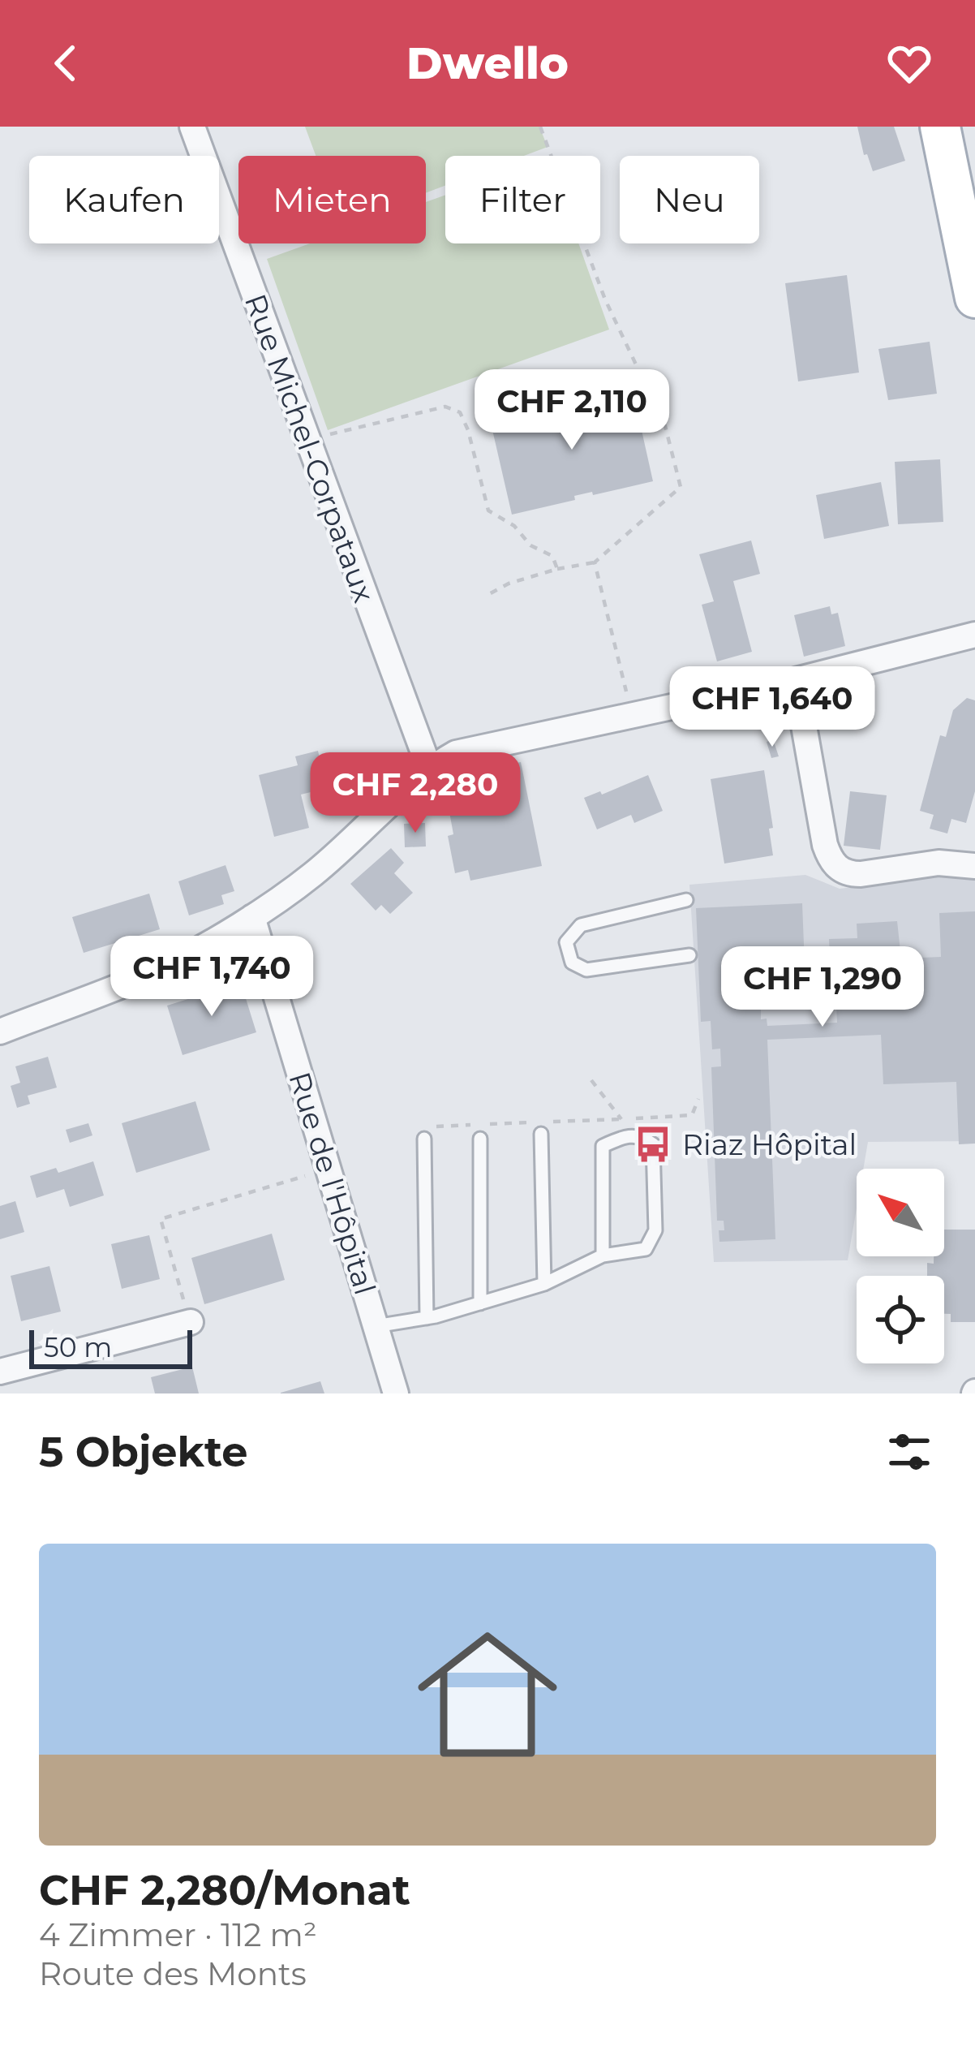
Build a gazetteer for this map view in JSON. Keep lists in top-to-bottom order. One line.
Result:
{"streets":{"street":["Rue Michel-Corpataux","Rue de l'Hôpital"]},"places":{"bus stop":["Riaz Hôpital"]},"scale_bar":"50 m","north":"top left","page":{"header":"Dwello","chip":["Kaufen","Mieten","Filter","Neu"],"price":["CHF 2,110","CHF 1,640","CHF 2,280","CHF 1,740","CHF 1,290"],"scale":"50 m","heading":"5 Objekte","list":[{"name":"CHF 2,280/Monat","note":"4 Zimmer · 112 m² · Route des Monts"}]}}
